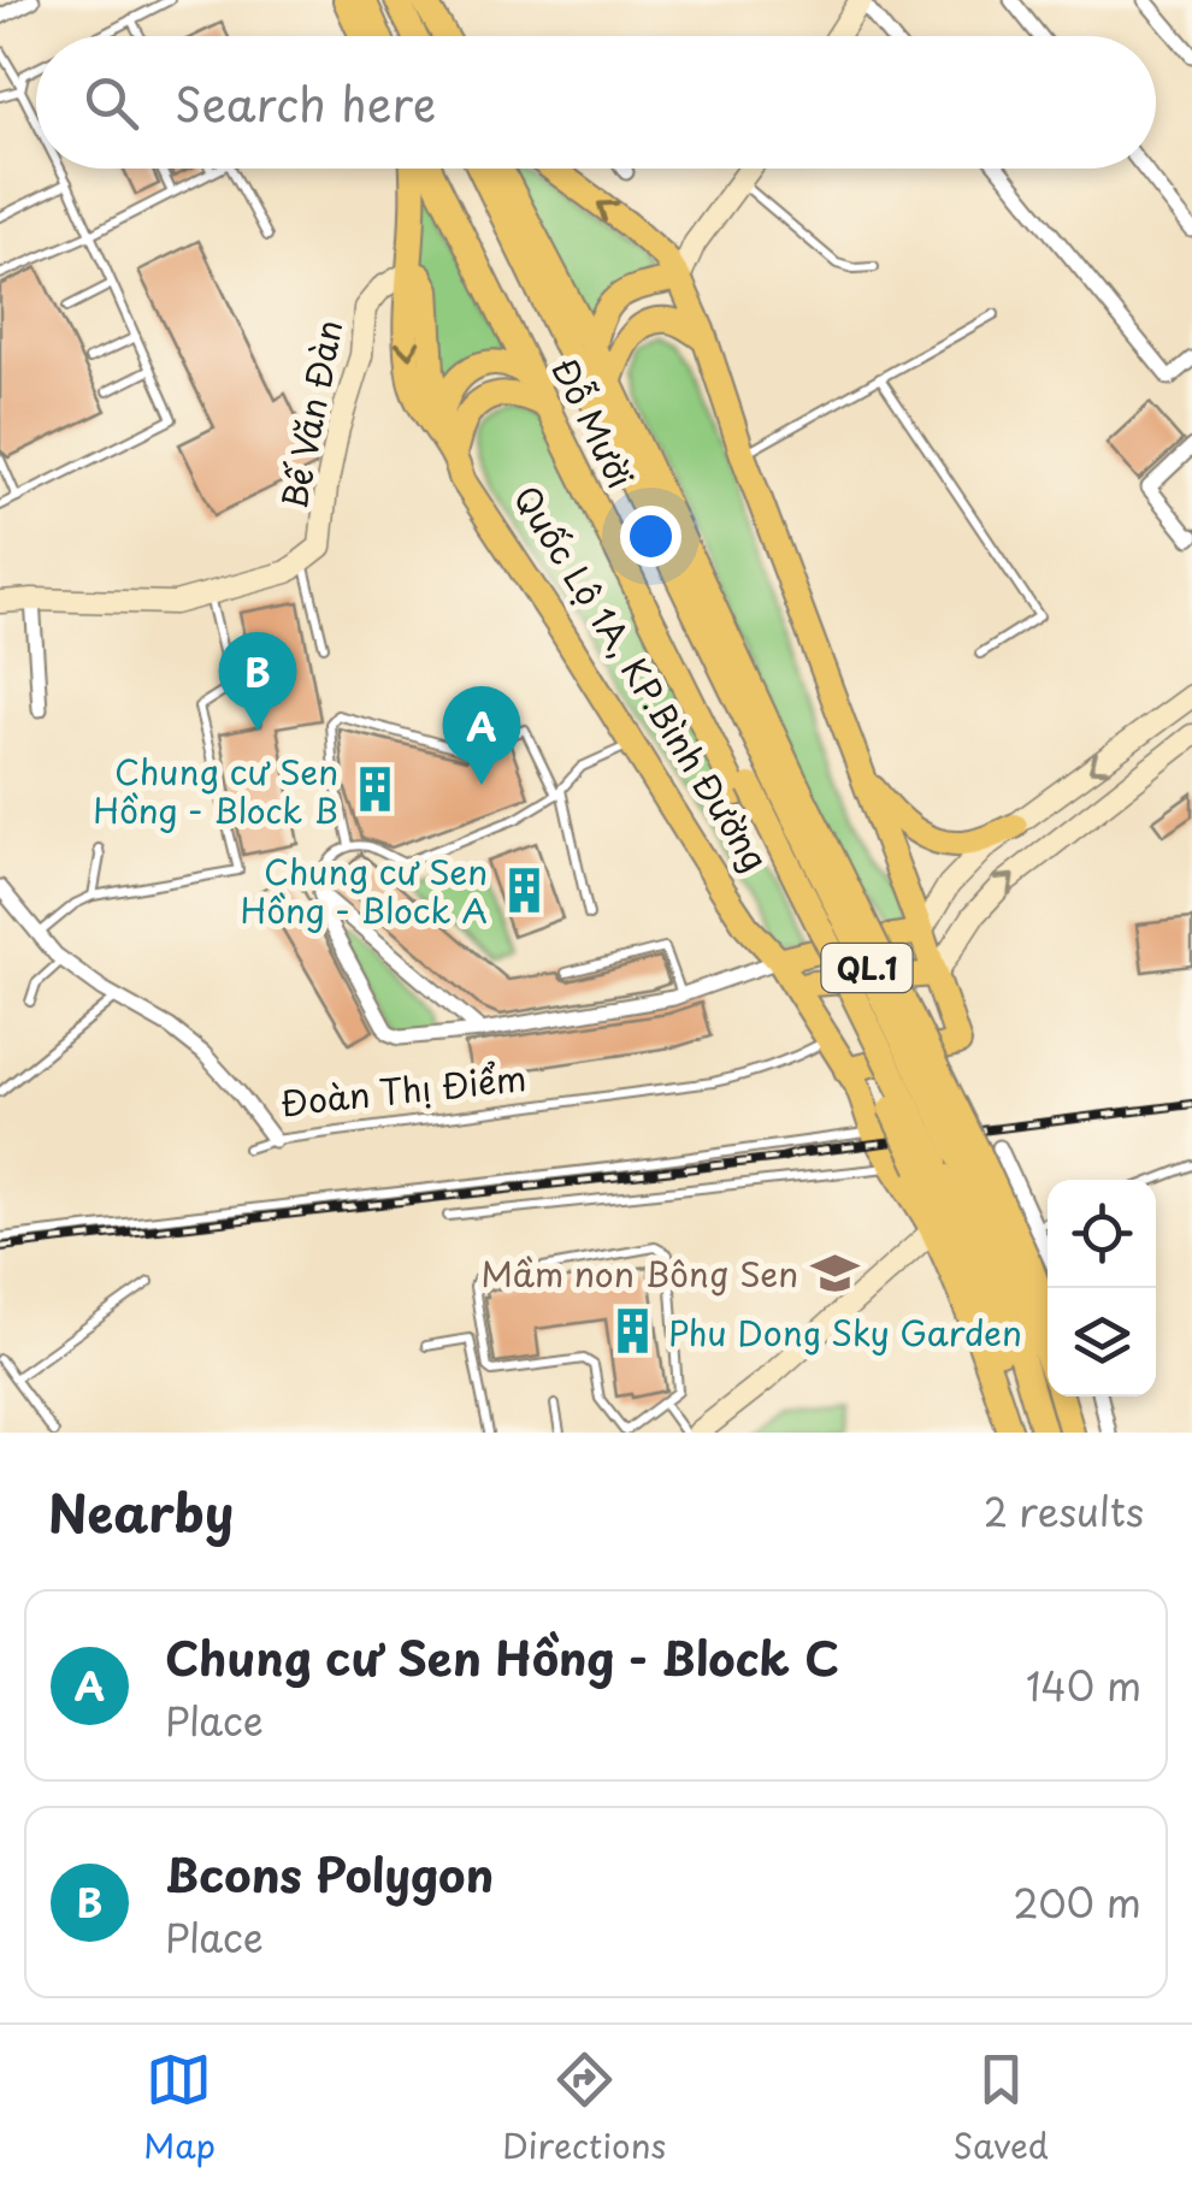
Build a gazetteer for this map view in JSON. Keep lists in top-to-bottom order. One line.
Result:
{"streets":{"highway":["Đỗ Mười","Quốc Lộ 1A, KP.Bình Đường","QL.1"],"street":["Bế Văn Đàn","Đoàn Thị Điểm"]},"crossings":[["Đỗ Mười","QL.1"],["QL.1","Đoàn Thị Điểm"]],"places":{"building":["Chung cư Sen Hồng - Block B","Chung cư Sen Hồng - Block A","Phu Dong Sky Garden"],"school or university":["Mầm non Bông Sen"]},"page":{"search":"Search here","pins":["B","A"],"heading":["Nearby","2 results"],"list":[{"mark":"A","name":"Chung cư Sen Hồng - Block C","note":"Place","value":"140 m"},{"mark":"B","name":"Bcons Polygon","note":"Place","value":"200 m"}],"nav":["Map","Directions","Saved"]}}
